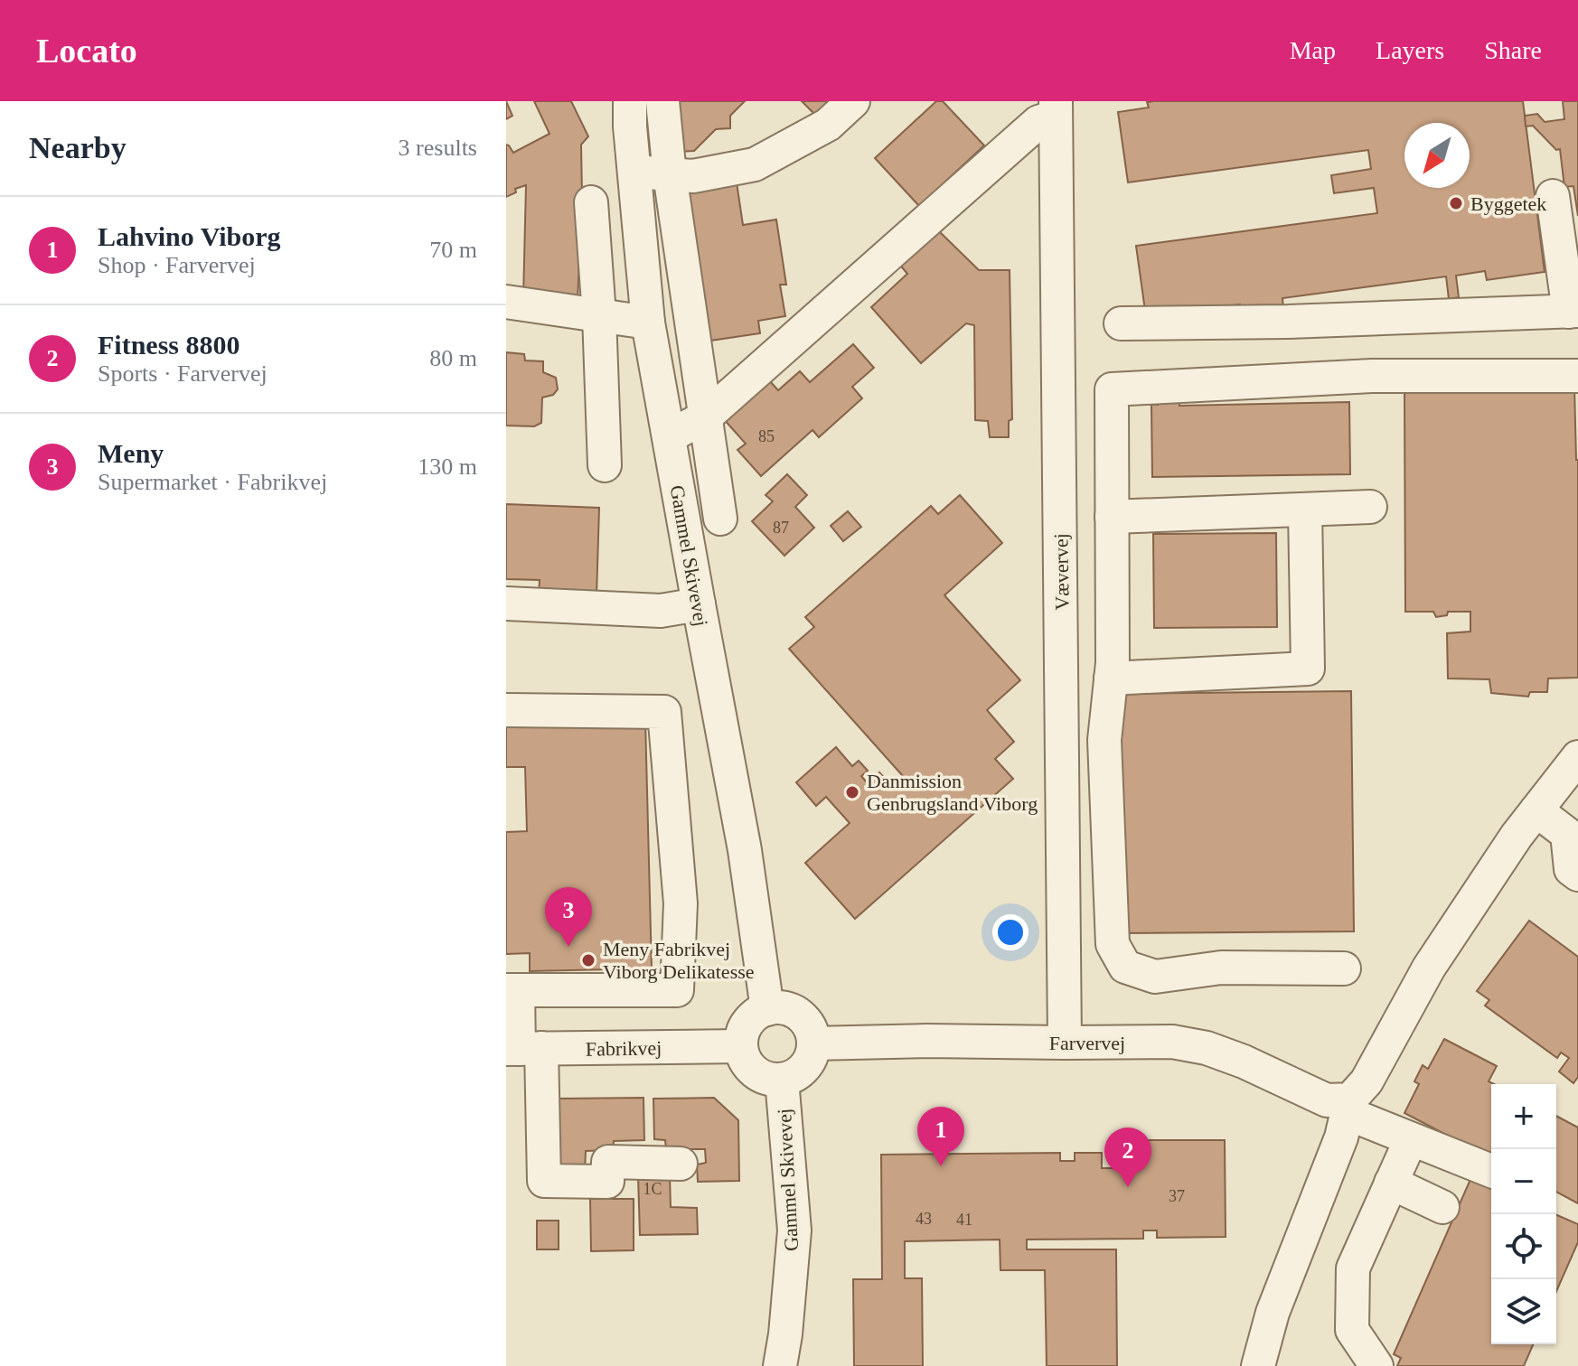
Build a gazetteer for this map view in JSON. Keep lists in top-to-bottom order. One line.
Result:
{"streets":{"street":["Gammel Skivevej","Vævervej","Farvervej","Fabrikvej"]},"crossings":[["Gammel Skivevej","Farvervej"],["Gammel Skivevej","Fabrikvej"],["Vævervej","Farvervej"],["Farvervej","Fabrikvej"]],"places":["Byggetek","Danmission Genbrugsland Viborg","Meny Fabrikvej Viborg Delikatesse"],"house_numbers":["85","87","1C","37","43","41"],"north":"bottom left","page":{"header":"Locato","nav":["Map","Layers","Share"],"heading":["Nearby","3 results"],"list":[{"mark":"1","name":"Lahvino Viborg","note":"Shop · Farvervej","value":"70 m"},{"mark":"2","name":"Fitness 8800","note":"Sports · Farvervej","value":"80 m"},{"mark":"3","name":"Meny","note":"Supermarket · Fabrikvej","value":"130 m"}],"pins":["3","1","2"],"map_buttons":["+","−"]}}
